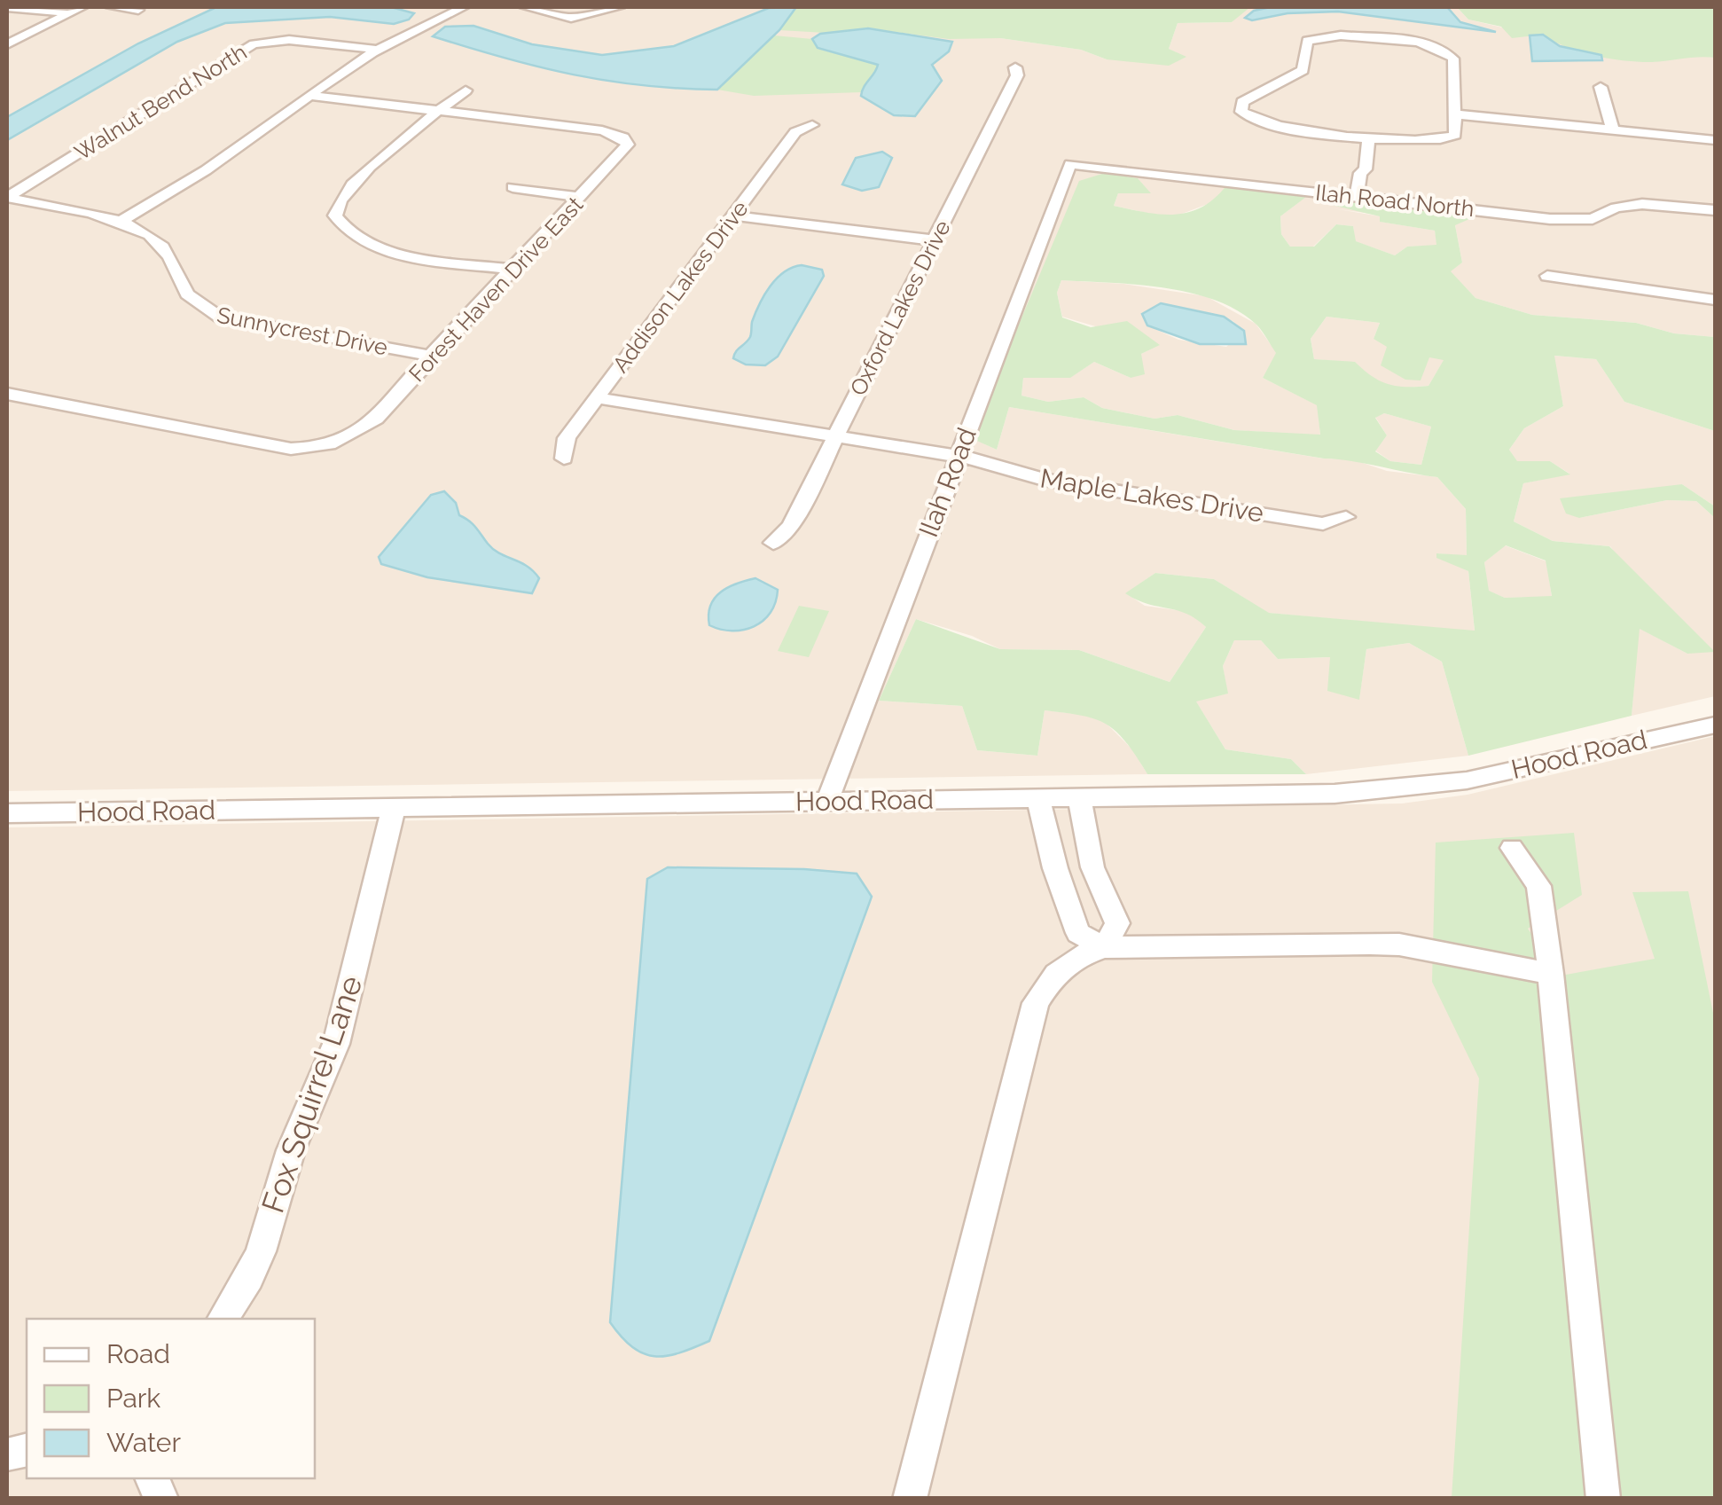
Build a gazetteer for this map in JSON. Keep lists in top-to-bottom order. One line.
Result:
{"streets":{"street":["Walnut Bend North","Ilah Road North","Addison Lakes Drive","Forest Haven Drive East","Oxford Lakes Drive","Sunnycrest Drive","Ilah Road","Maple Lakes Drive","Hood Road","Fox Squirrel Lane"]},"crossings":[["Walnut Bend North","Sunnycrest Drive"],["Ilah Road North","Ilah Road"],["Addison Lakes Drive","Maple Lakes Drive"],["Forest Haven Drive East","Sunnycrest Drive"],["Oxford Lakes Drive","Maple Lakes Drive"],["Ilah Road","Maple Lakes Drive"],["Ilah Road","Hood Road"],["Hood Road","Fox Squirrel Lane"]],"legend":["Road","Park","Water"]}
